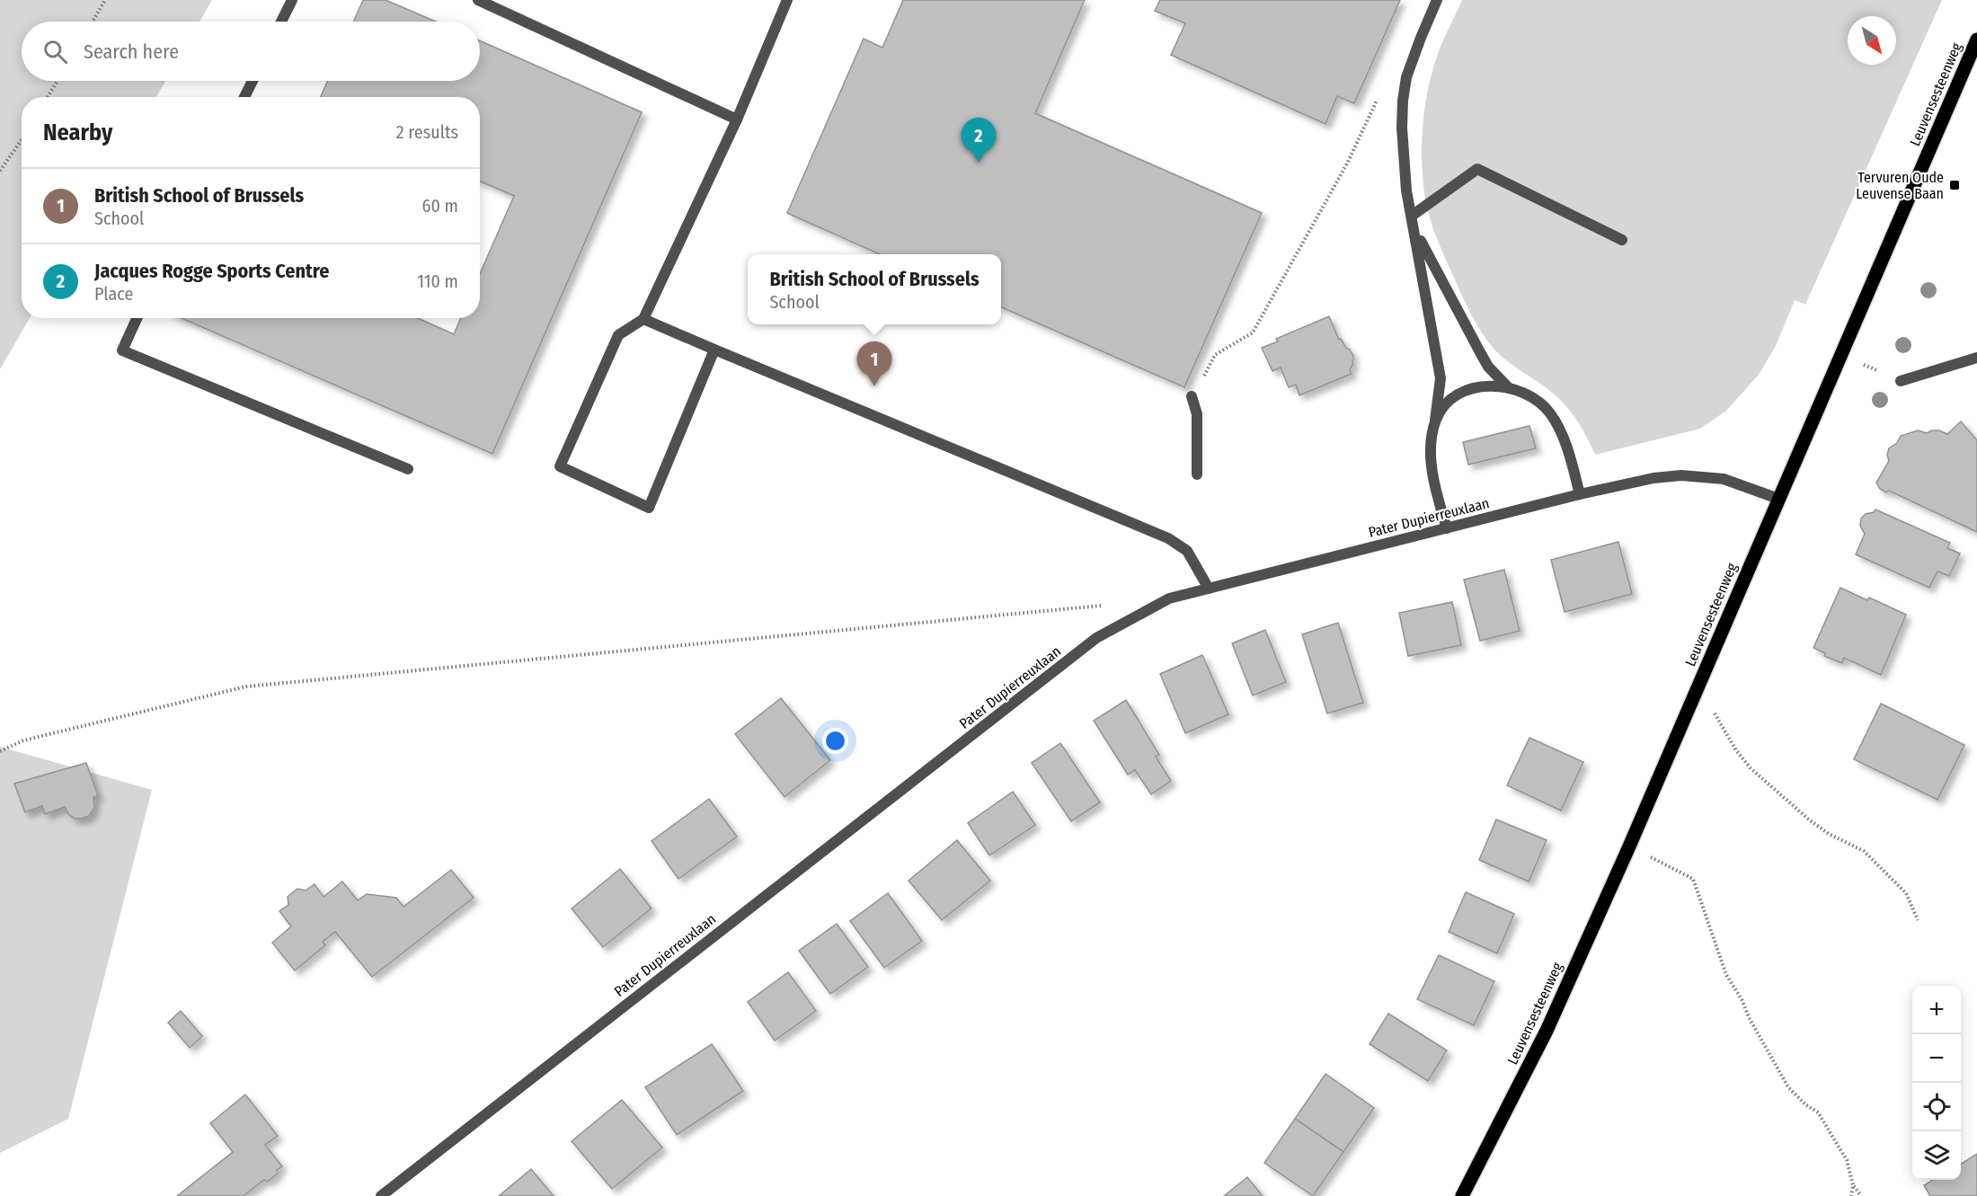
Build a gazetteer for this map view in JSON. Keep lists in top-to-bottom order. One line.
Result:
{"streets":{"main road":["Leuvensesteenweg"],"street":["Pater Dupierreuxlaan"]},"crossings":[["Leuvensesteenweg","Pater Dupierreuxlaan"]],"places":{"transit":["Tervuren Oude Leuvense Baan"]},"north":"bottom right","page":{"search":"Search here","heading":["Nearby","2 results"],"pins":["2","1"],"list":[{"mark":"1","name":"British School of Brussels","note":"School","value":"60 m"},{"mark":"2","name":"Jacques Rogge Sports Centre","note":"Place","value":"110 m"}],"popup":["British School of Brussels","School"],"map_buttons":["+","−"]}}
